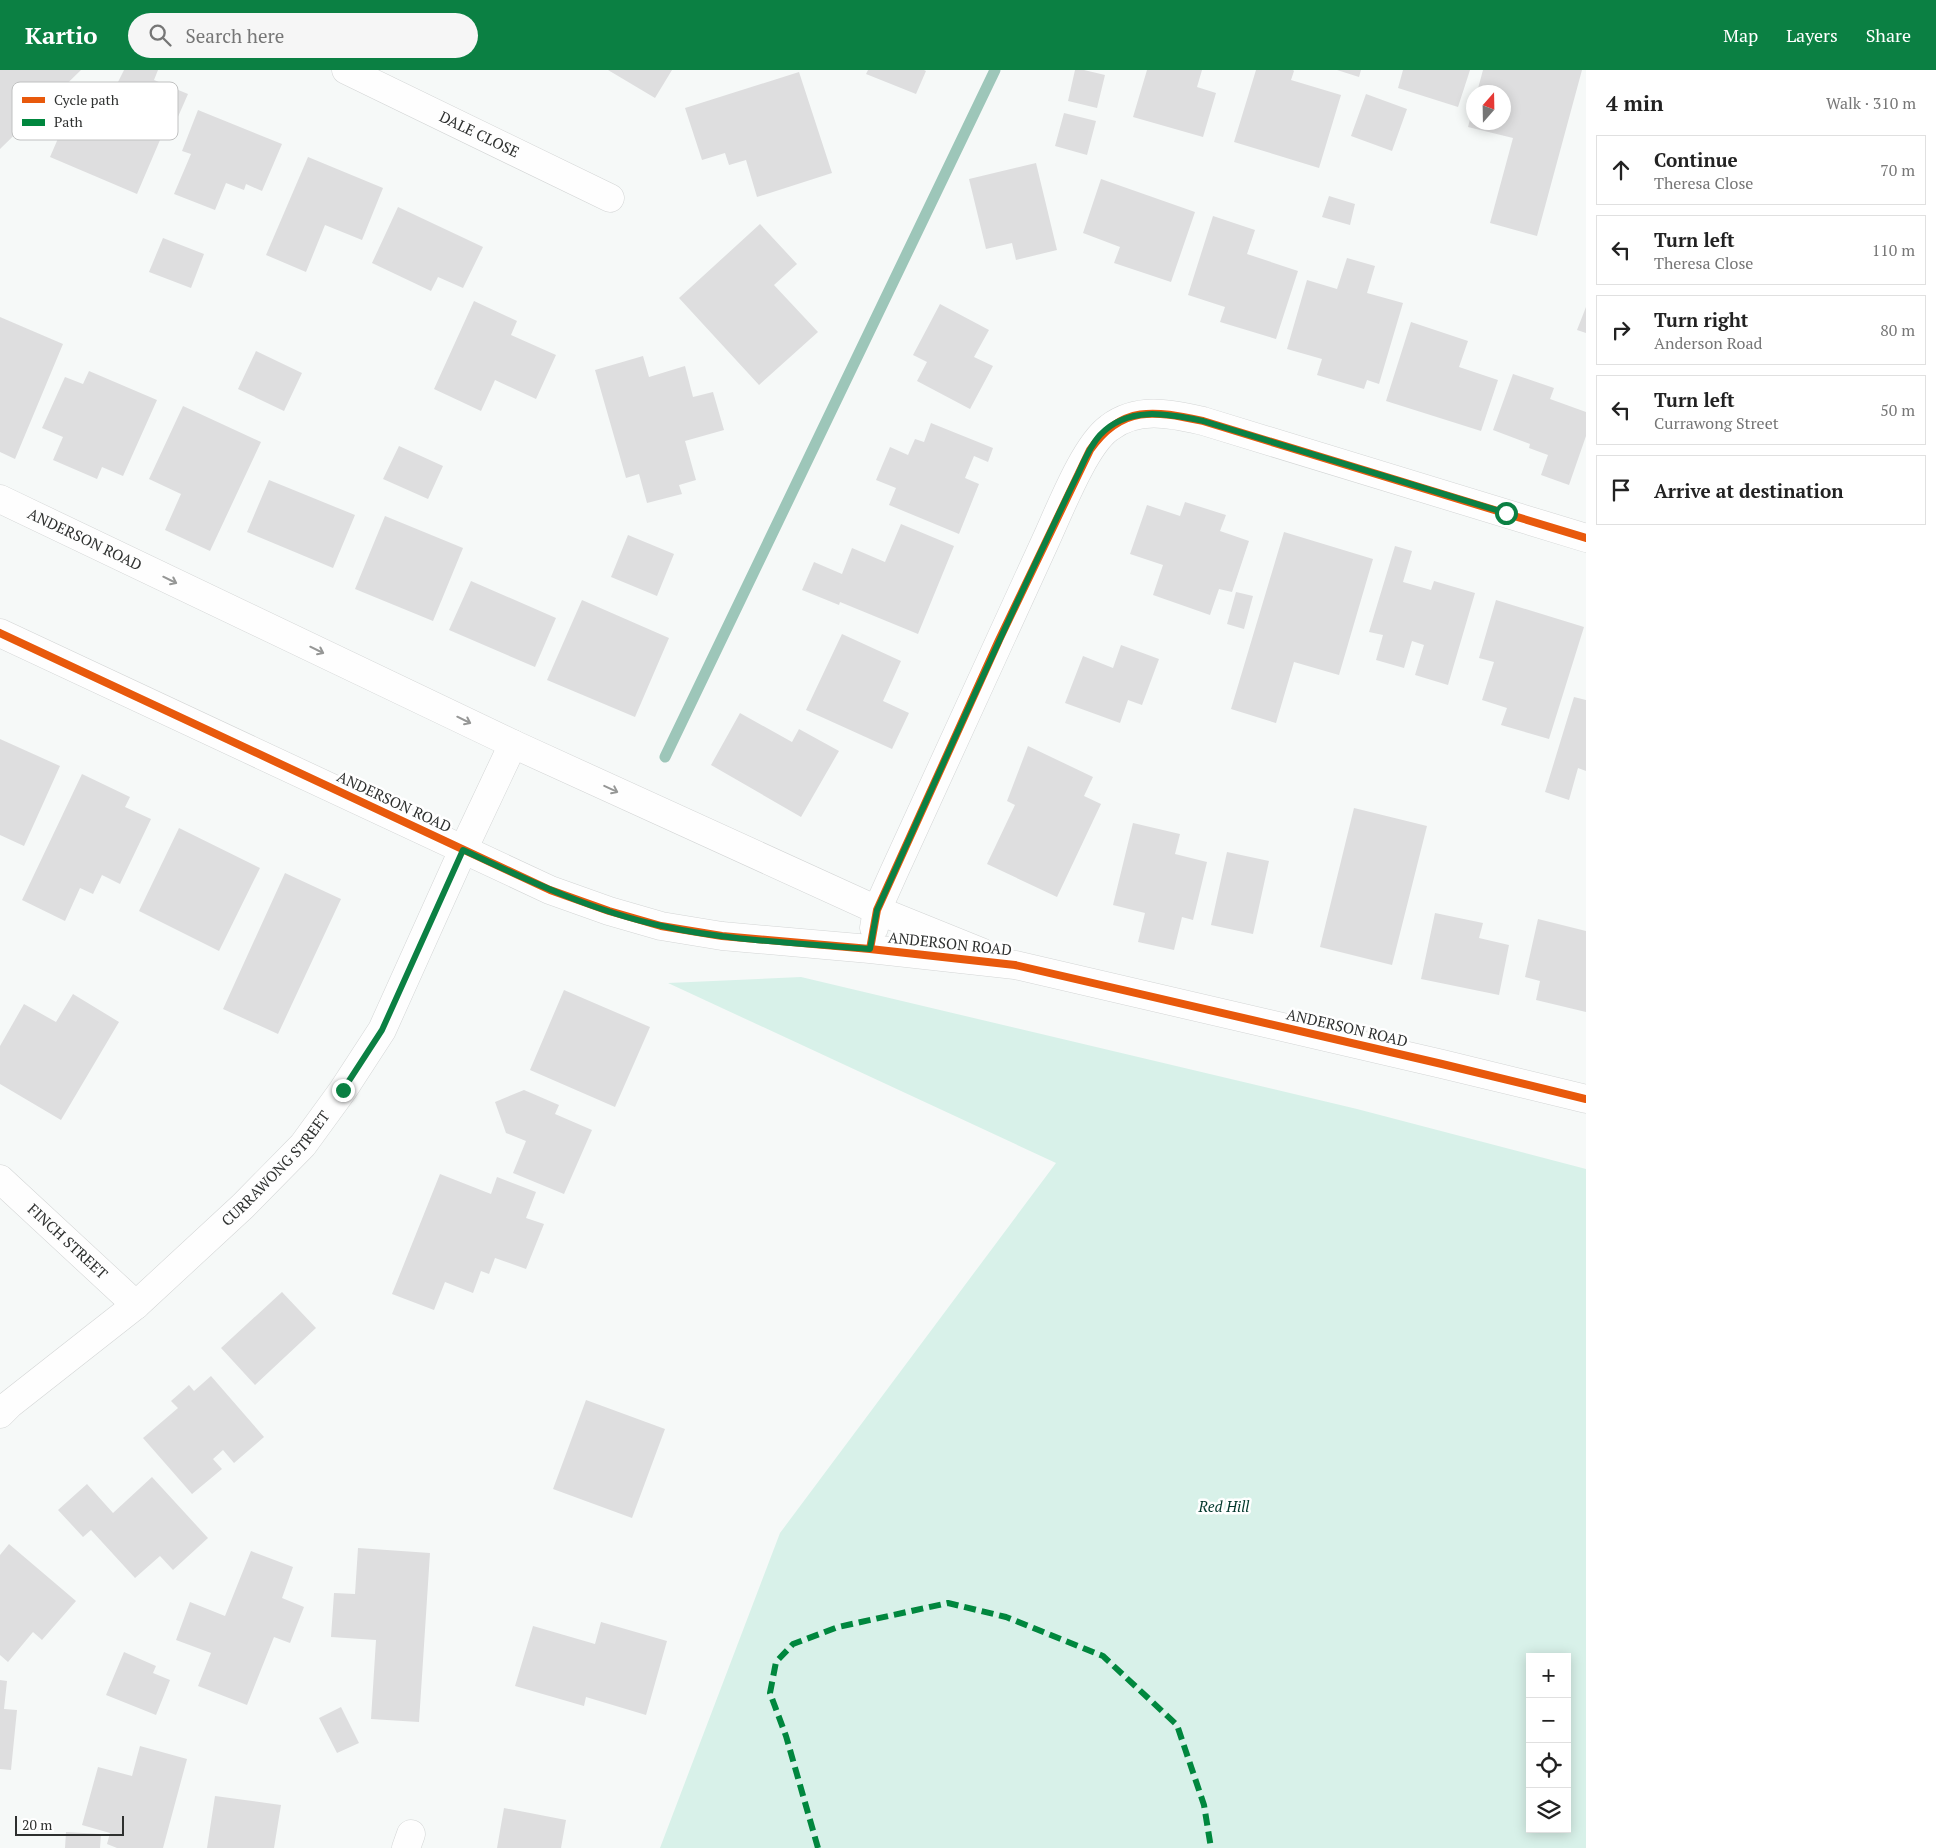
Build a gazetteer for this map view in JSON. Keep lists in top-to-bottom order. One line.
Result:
{"streets":{"street":["DALE CLOSE","ANDERSON ROAD","CURRAWONG STREET","FINCH STREET"]},"crossings":[["ANDERSON ROAD","CURRAWONG STREET"],["CURRAWONG STREET","FINCH STREET"]],"parks":["Red Hill"],"legend":["Cycle path","Path"],"scale_bar":"20 m","north":"top","page":{"header":"Kartio","search":"Search here","nav":["Map","Layers","Share"],"heading":["4 min","Walk · 310 m"],"list":[["Continue","Theresa Close","70 m"],["Turn left","Theresa Close","110 m"],["Turn right","Anderson Road","80 m"],["Turn left","Currawong Street","50 m"],"Arrive at destination"],"map_buttons":["+","−"],"scale":"20 m"}}
